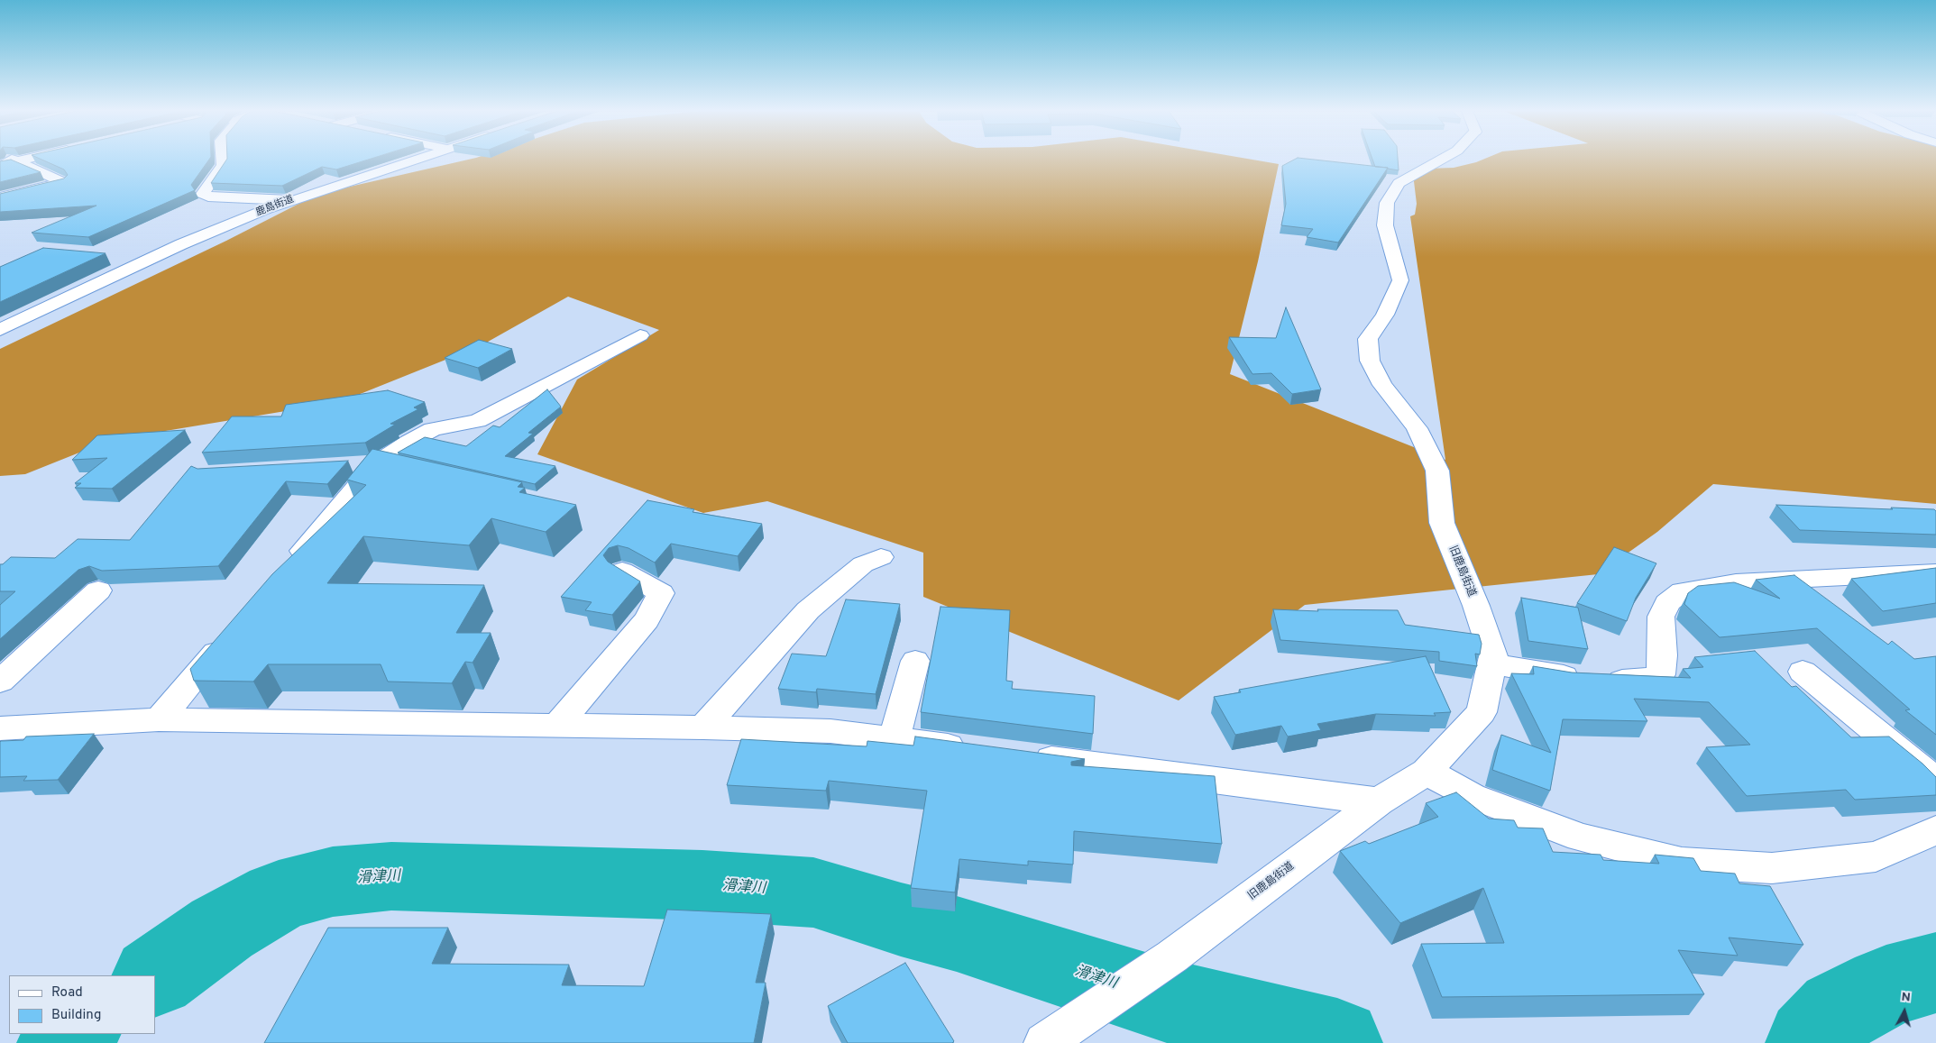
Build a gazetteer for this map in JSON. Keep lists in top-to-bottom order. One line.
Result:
{"streets":{"street":["鹿島街道","旧鹿島街道"]},"water":["滑津川"],"legend":["Road","Building"],"north":"top"}
